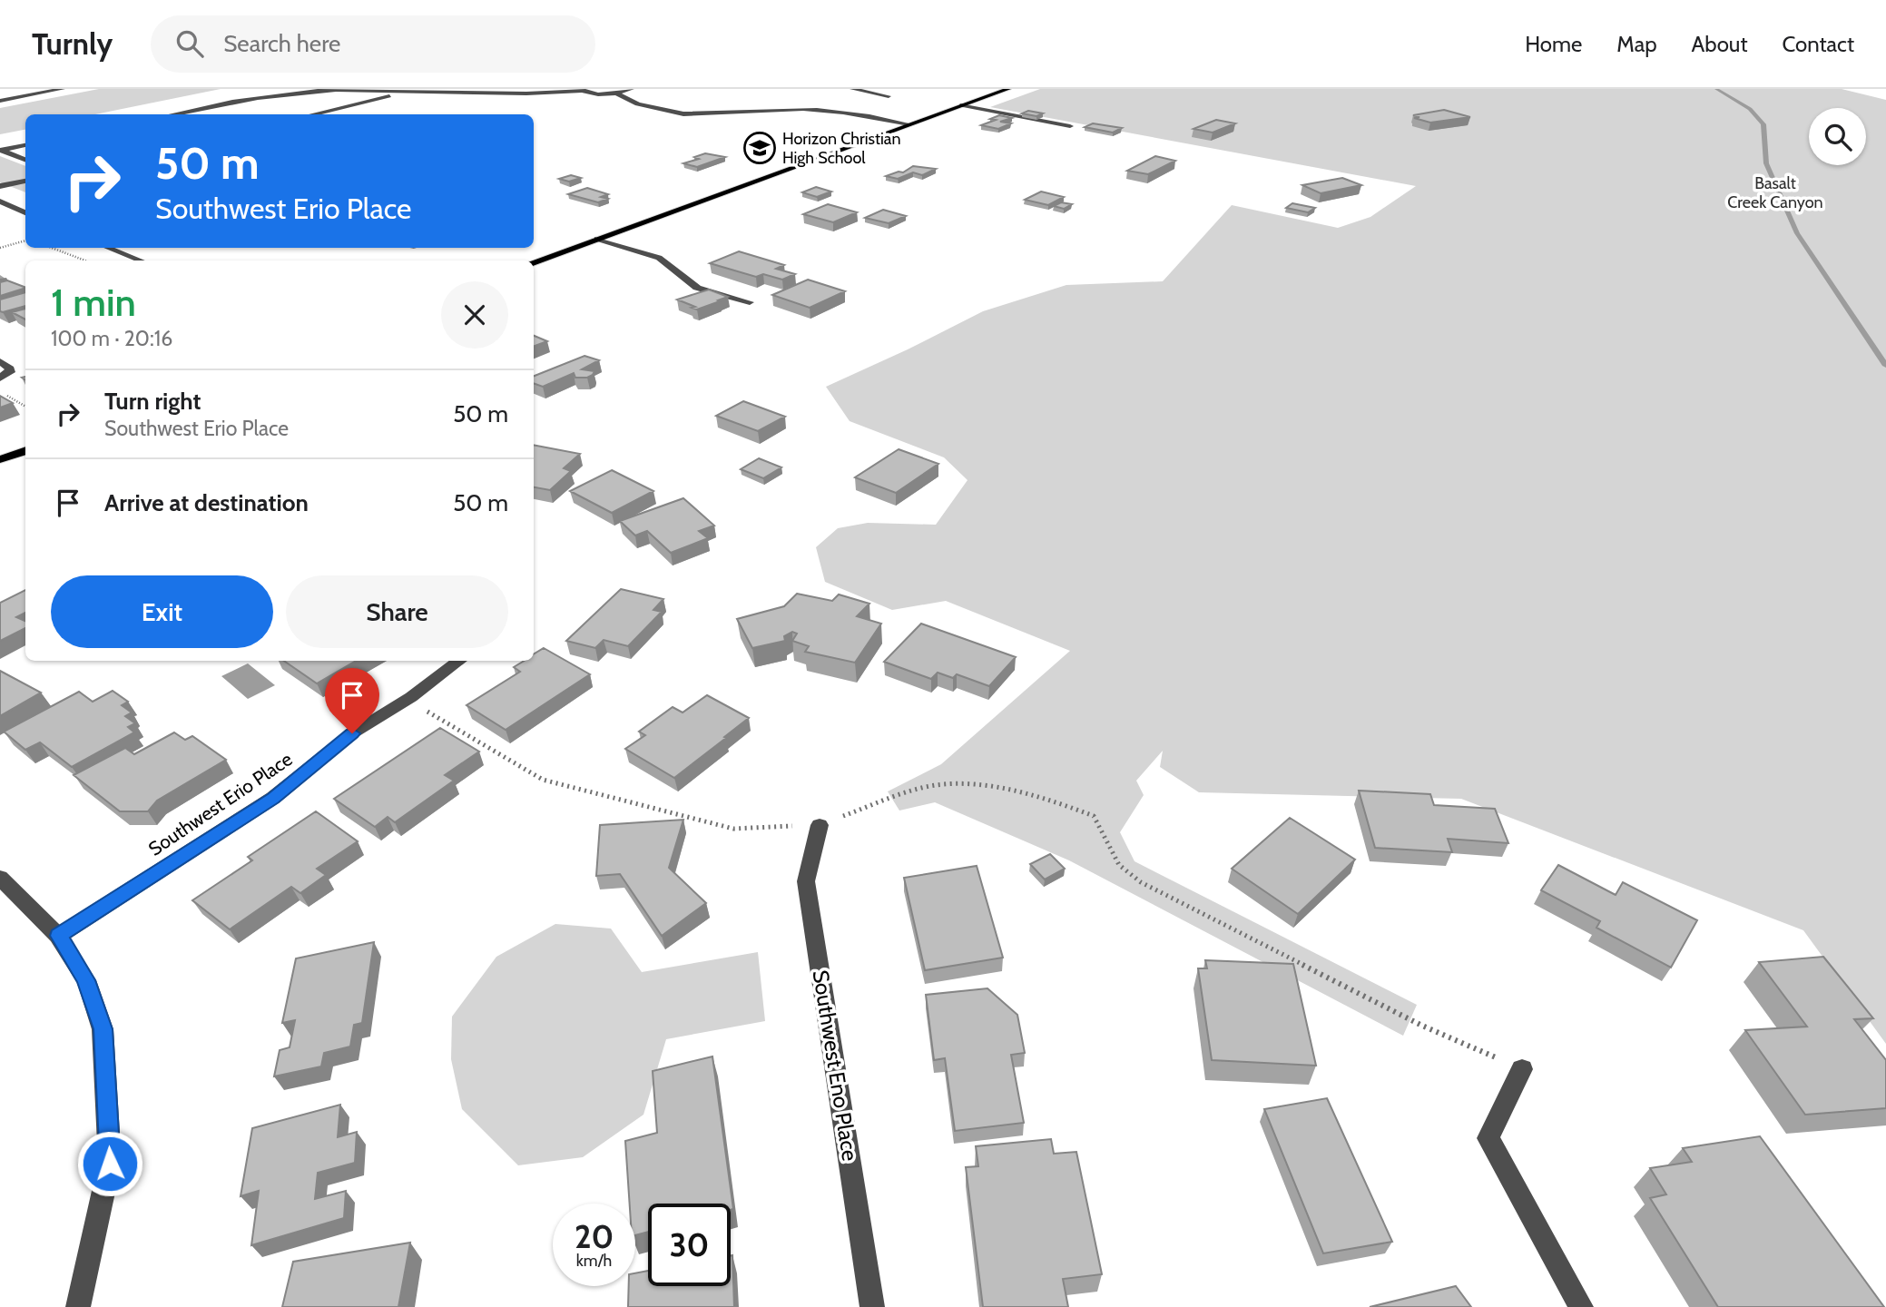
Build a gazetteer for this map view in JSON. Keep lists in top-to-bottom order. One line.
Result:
{"streets":{"street":["Southwest Erio Place","Southwest Eno Place"]},"parks":["Basalt Creek Canyon"],"places":{"school or university":["Horizon Christian High School"]},"page":{"header":"Turnly","search":"Search here","nav":["Home","Map","About","Contact"],"turn":["50 m","Southwest Erio Place"],"heading":["1 min","100 m · 20:16"],"list":[{"name":"Turn right","note":"Southwest Erio Place","value":"50 m"},{"name":"Arrive at destination","value":"50 m"}],"buttons":["Exit","Share"],"speed":"20 km/h","limit":"30"}}
